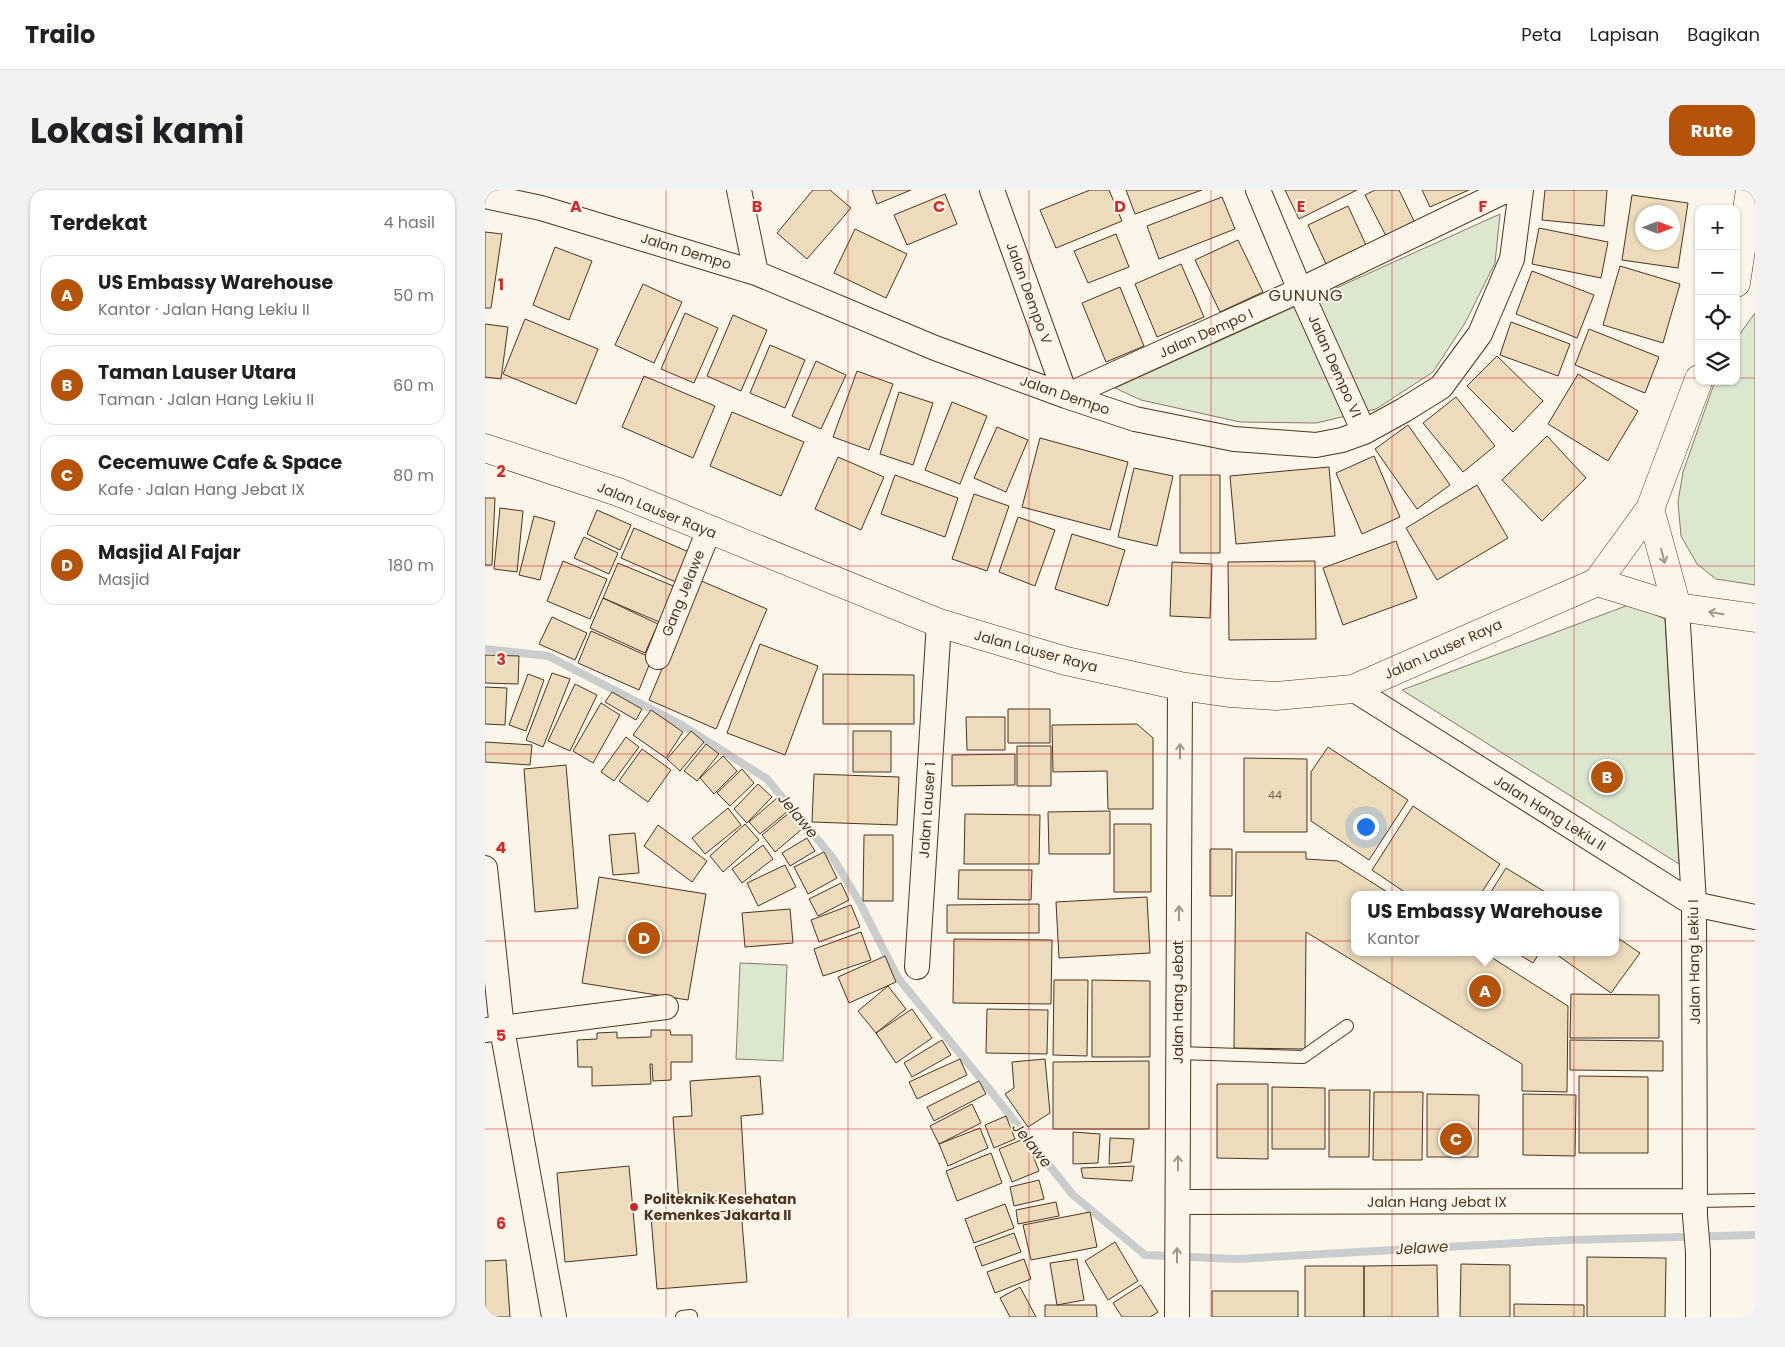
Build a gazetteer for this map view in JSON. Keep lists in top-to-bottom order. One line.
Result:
{"streets":{"street":["Jalan Dempo","Jalan Dempo V","Jalan Dempo I","Jalan Dempo VI","Jalan Lauser Raya","Gang Jelawe","Jalan Lauser 1","Jalan Hang Lekiu II","Jalan Hang Lekiu I","Jalan Hang Jebat","Jalan Hang Jebat IX"]},"crossings":[["Jalan Dempo","Jalan Dempo V"],["Jalan Dempo","Jalan Dempo I"],["Jalan Dempo","Jalan Dempo VI"],["Jalan Dempo V","Jalan Dempo I"],["Jalan Dempo I","Jalan Dempo VI"],["Jalan Lauser Raya","Gang Jelawe"],["Jalan Lauser Raya","Jalan Lauser 1"],["Jalan Lauser Raya","Jalan Hang Lekiu II"],["Jalan Lauser Raya","Jalan Hang Jebat"],["Jalan Hang Lekiu II","Jalan Hang Lekiu I"],["Jalan Hang Lekiu I","Jalan Hang Jebat IX"],["Jalan Hang Jebat","Jalan Hang Jebat IX"]],"one_way":["Jalan Hang Jebat"],"districts":["GUNUNG"],"water":["Jelawe"],"places":["Politeknik Kesehatan Kemenkes Jakarta II"],"house_numbers":["44"],"north":"right","page":{"header":"Trailo","nav":["Peta","Lapisan","Bagikan"],"title":"Lokasi kami","buttons":"Rute","heading":["Terdekat","4 hasil"],"map_buttons":["+","−"],"list":[{"mark":"A","name":"US Embassy Warehouse","note":"Kantor · Jalan Hang Lekiu II","value":"50 m"},{"mark":"B","name":"Taman Lauser Utara","note":"Taman · Jalan Hang Lekiu II","value":"60 m"},{"mark":"C","name":"Cecemuwe Cafe & Space","note":"Kafe · Jalan Hang Jebat IX","value":"80 m"},{"mark":"D","name":"Masjid Al Fajar","note":"Masjid","value":"180 m"}],"pins":["B","D","A","C"],"popup":["US Embassy Warehouse","Kantor"]},"grid":{"columns":["A","B","C","D","E","F"],"rows":["1","2","3","4","5","6"]}}
